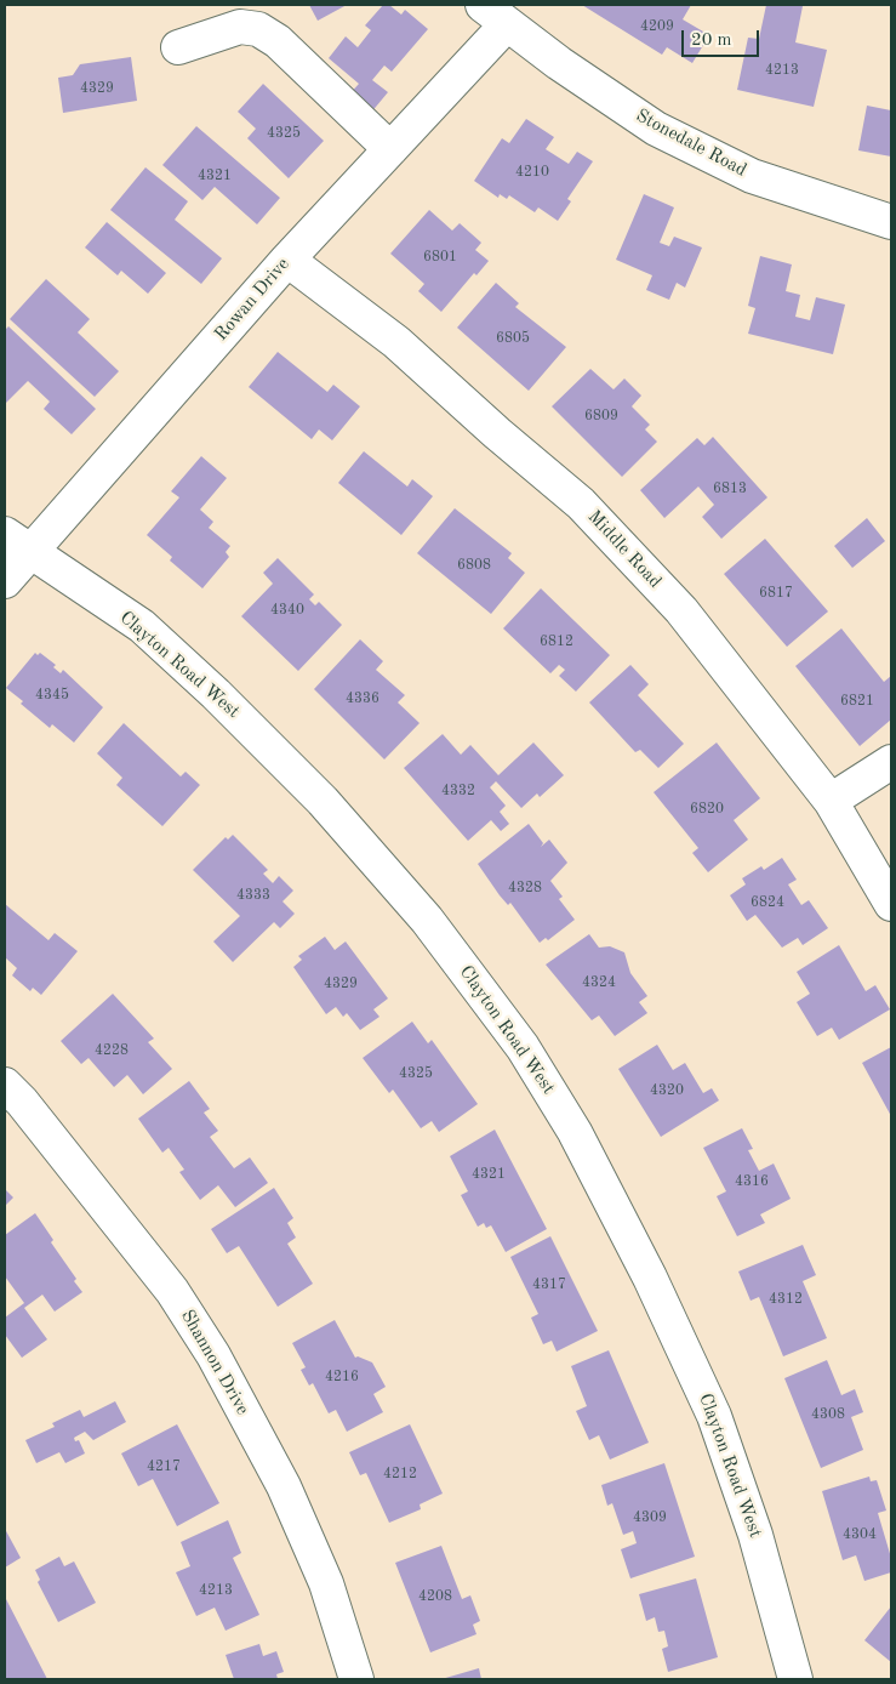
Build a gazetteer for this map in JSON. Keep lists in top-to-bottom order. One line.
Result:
{"streets":{"street":["Stonedale Road","Rowan Drive","Middle Road","Clayton Road West","Shannon Drive"]},"crossings":[["Stonedale Road","Rowan Drive"],["Rowan Drive","Middle Road"],["Rowan Drive","Clayton Road West"]],"house_numbers":["4209","4213","4329","4325","4210","4321","6801","6805","6809","6813","6808","6817","4340","6812","4345","4336","6821","4332","6820","4328","4333","6824","4324","4329","4228","4325","4320","4321","4316","4317","4312","4216","4308","4217","4212","4309","4304","4213","4208"],"scale_bar":"20 m"}
